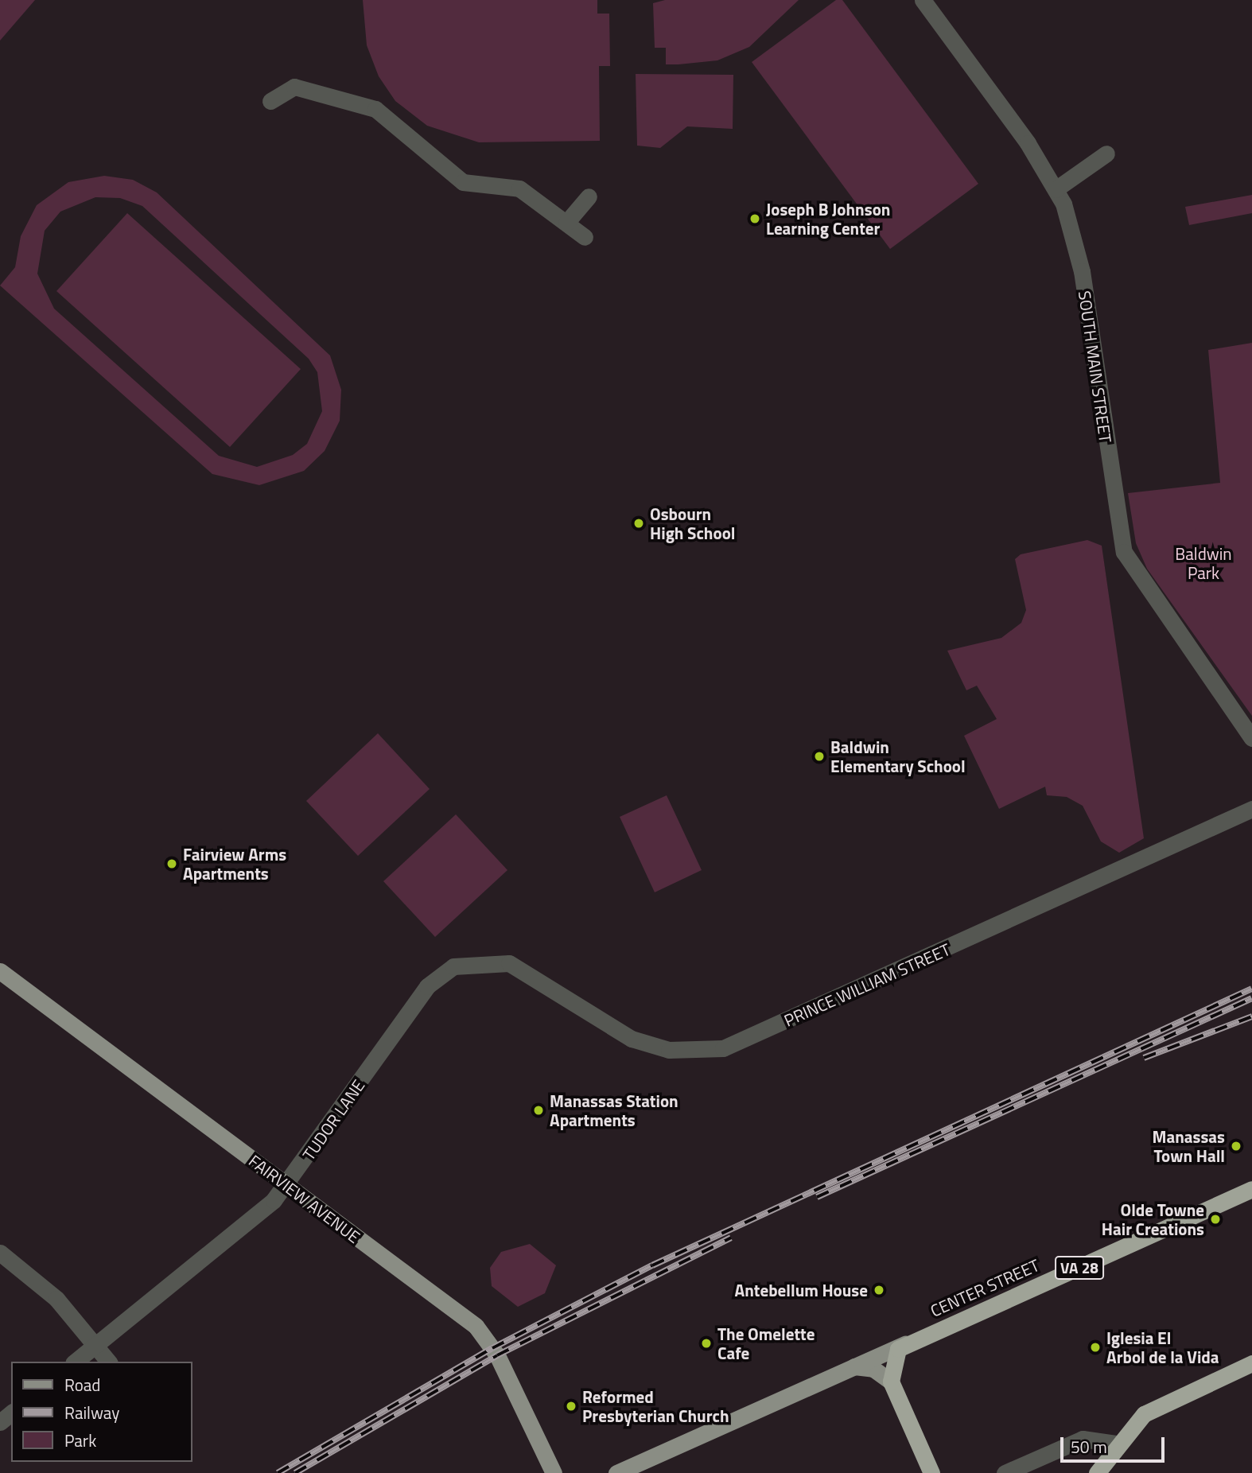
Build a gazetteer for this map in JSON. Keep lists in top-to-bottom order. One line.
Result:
{"streets":{"highway":["VA 28","CENTER STREET"],"main road":["FAIRVIEW AVENUE"],"street":["SOUTH MAIN STREET","PRINCE WILLIAM STREET","TUDOR LANE"]},"crossings":[["PRINCE WILLIAM STREET","TUDOR LANE"],["TUDOR LANE","FAIRVIEW AVENUE"]],"parks":["Baldwin Park"],"places":["Joseph B Johnson Learning Center","Osbourn High School","Baldwin Elementary School","Fairview Arms Apartments","Manassas Station Apartments","Manassas Town Hall","Olde Towne Hair Creations","Antebellum House","The Omelette Cafe","Iglesia El Arbol de la Vida","Reformed Presbyterian Church"],"legend":["Road","Railway","Park"],"scale_bar":"50 m"}
